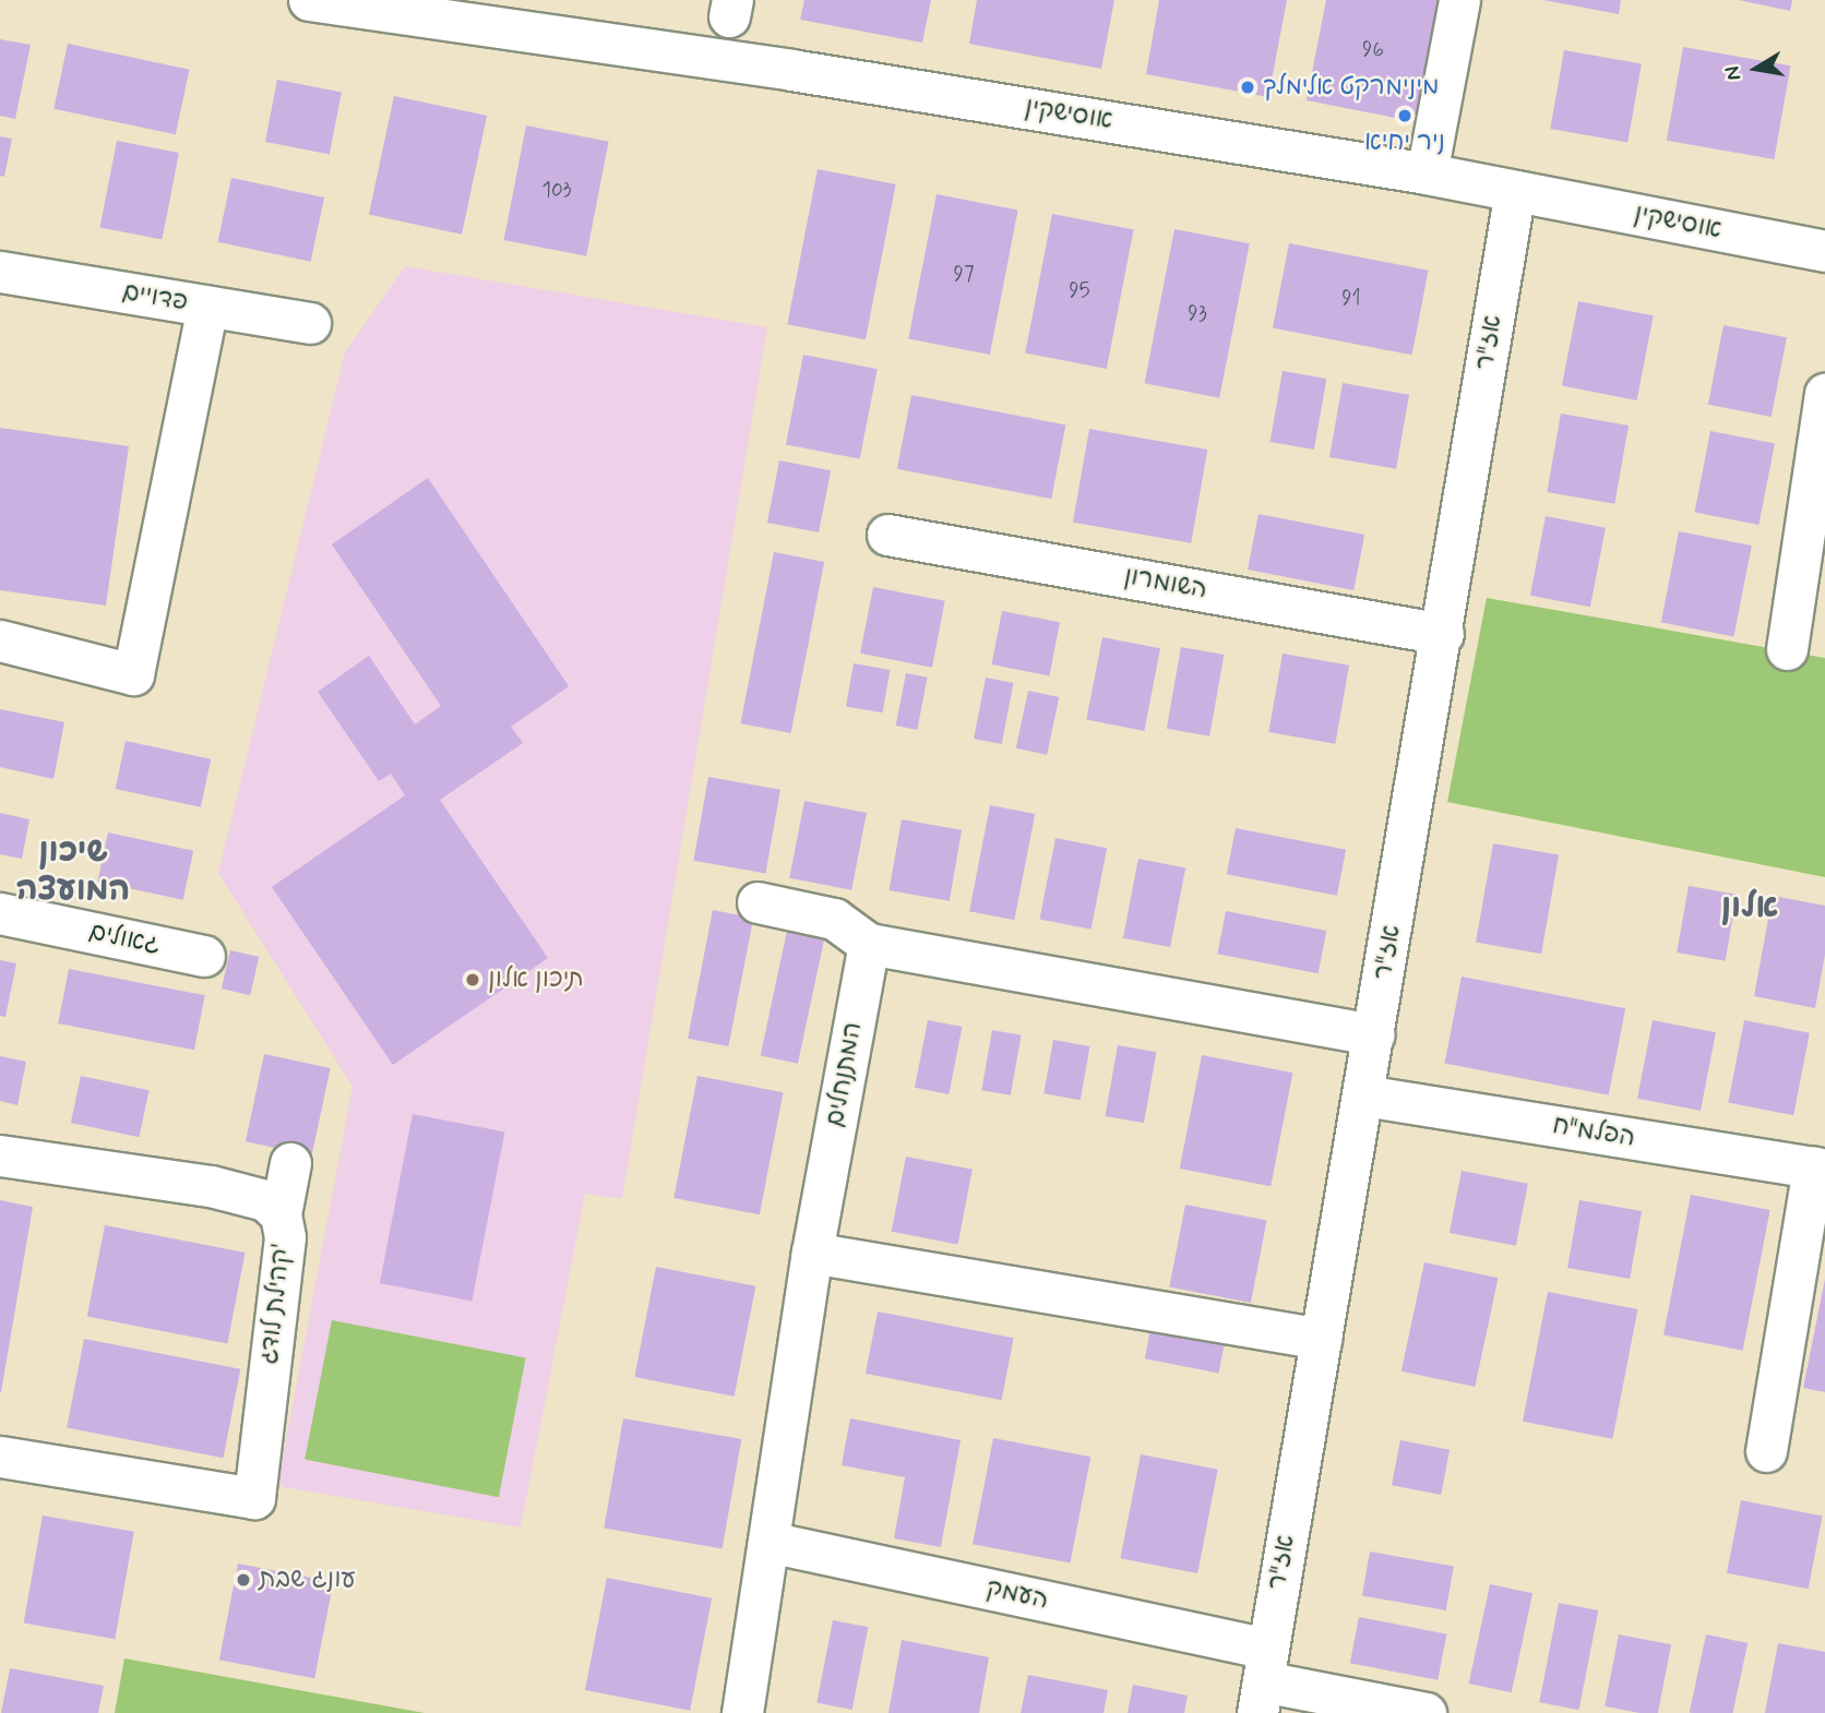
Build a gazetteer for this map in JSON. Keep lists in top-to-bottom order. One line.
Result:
{"streets":{"street":["אוסישקין","פדויים","אז\"ר","השומרון","גאולים","המתנחלים","הפלמ\"ח","קהילת לודג'","העמק"]},"crossings":[["אוסישקין","אז\"ר"],["אז\"ר","השומרון"],["אז\"ר","הפלמ\"ח"],["אז\"ר","העמק"],["המתנחלים","העמק"]],"districts":["שיכון המועצה","אלון"],"places":["מינימרקט אלימלך","ניר יחיא","תיכון אלון","עונג שבת"],"house_numbers":["96","103","97","95","91","93"],"north":"left"}
